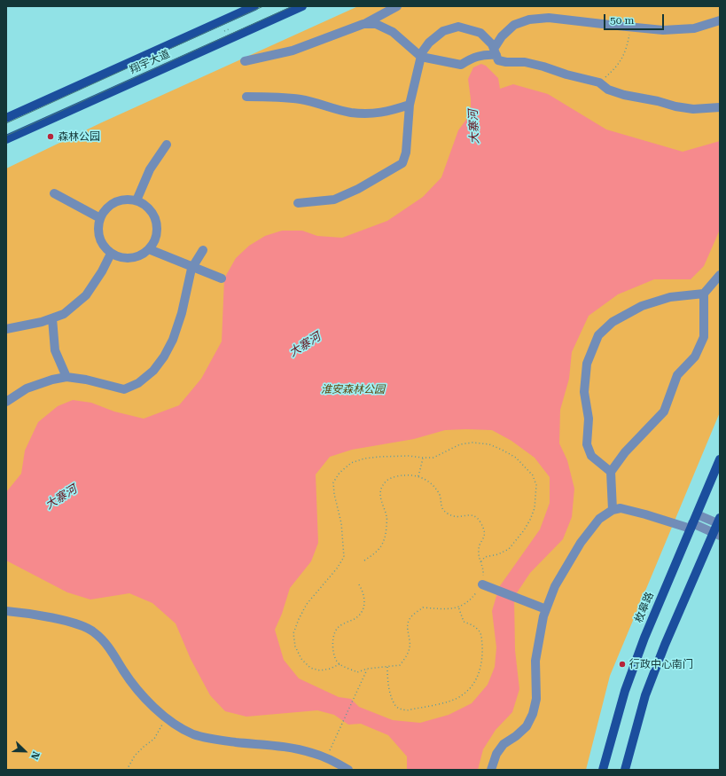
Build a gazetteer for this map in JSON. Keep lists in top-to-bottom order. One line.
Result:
{"streets":{"main road":["翔宇大道","枚皋路"]},"water":["大寨河"],"parks":["淮安森林公园"],"places":["森林公园","行政中心南门"],"scale_bar":"50 m","north":"bottom right"}
